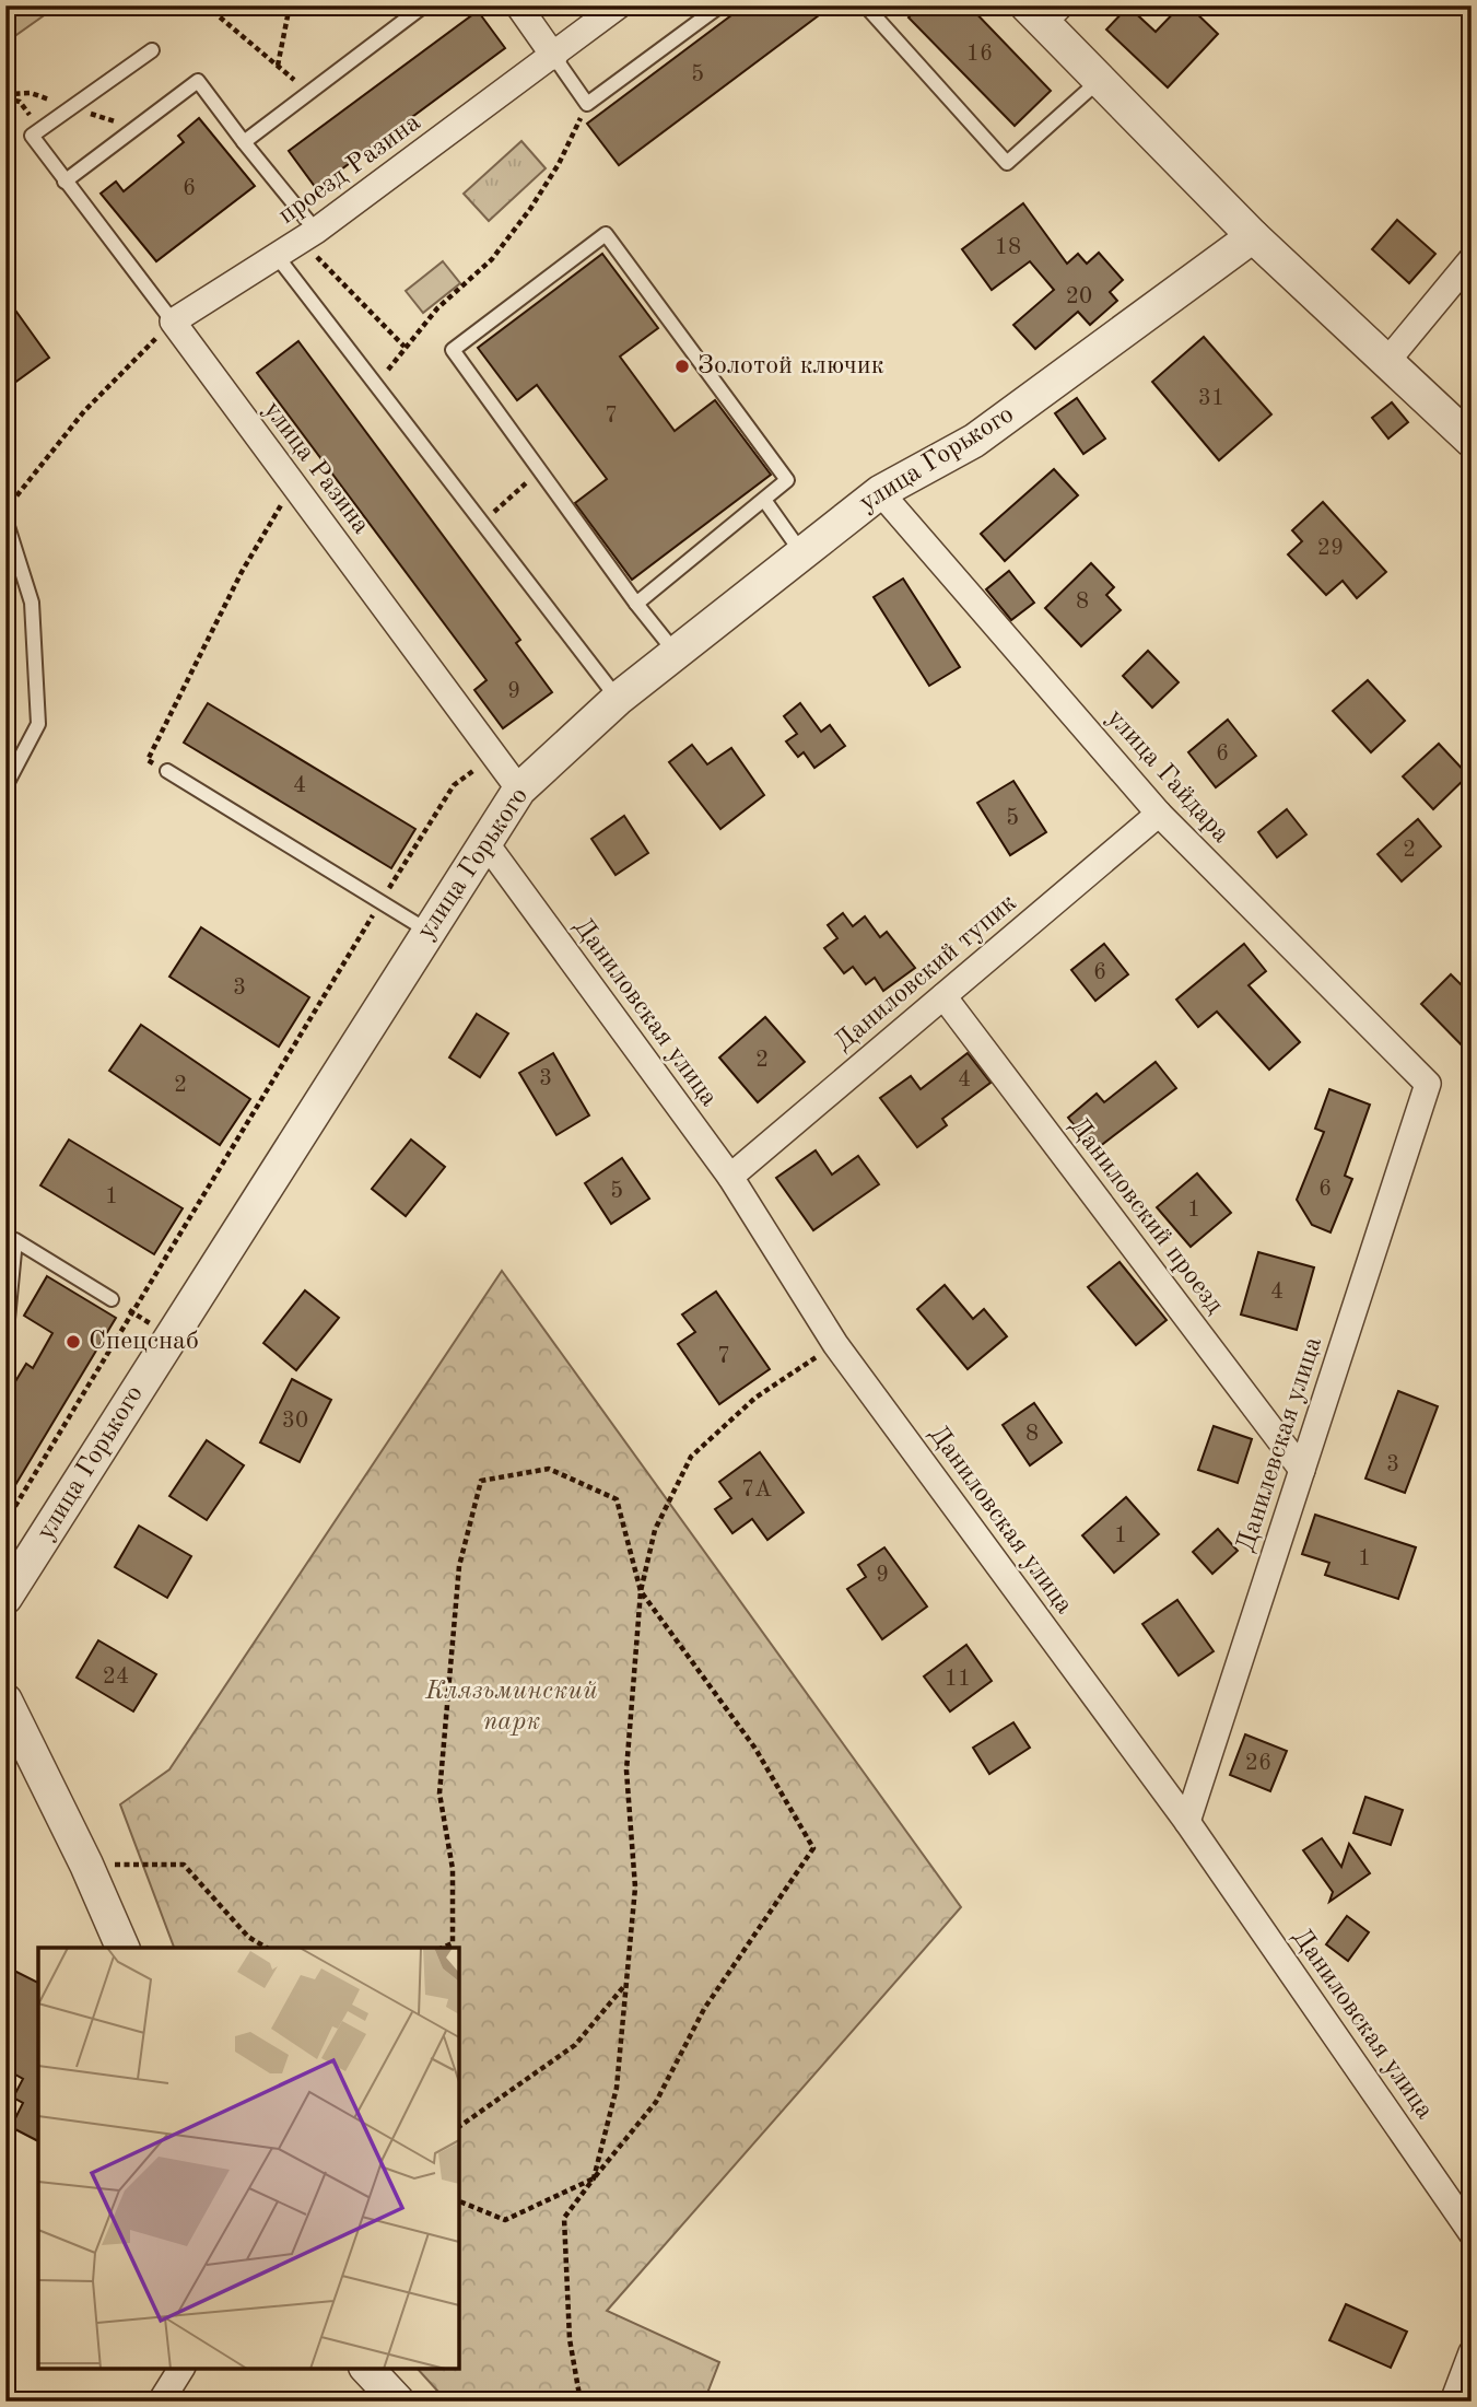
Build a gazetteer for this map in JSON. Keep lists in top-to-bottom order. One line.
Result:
{"streets":{"street":["проезд Разина","улица Горького","улица Разина","улица Гайдара","Даниловский тупик","Даниловская улица","Даниловский проезд","Данилевская улица"]},"crossings":[["проезд Разина","улица Разина"],["улица Горького","улица Разина"],["улица Горького","улица Гайдара"],["улица Горького","Даниловская улица"],["улица Гайдара","Даниловский тупик"],["улица Гайдара","Данилевская улица"],["Даниловский тупик","Даниловская улица"],["Даниловский тупик","Даниловский проезд"],["Даниловская улица","Данилевская улица"],["Даниловский проезд","Данилевская улица"]],"parks":["Клязьминский парк"],"places":["Золотой ключик","Спецснаб"],"house_numbers":["16","5","6","18","20","31","7","29","8","9","6","4","5","2","6","3","2","3","4","2","6","5","1","1","4","7","30","8","3","7А","1","1","9","24","11","26"]}
